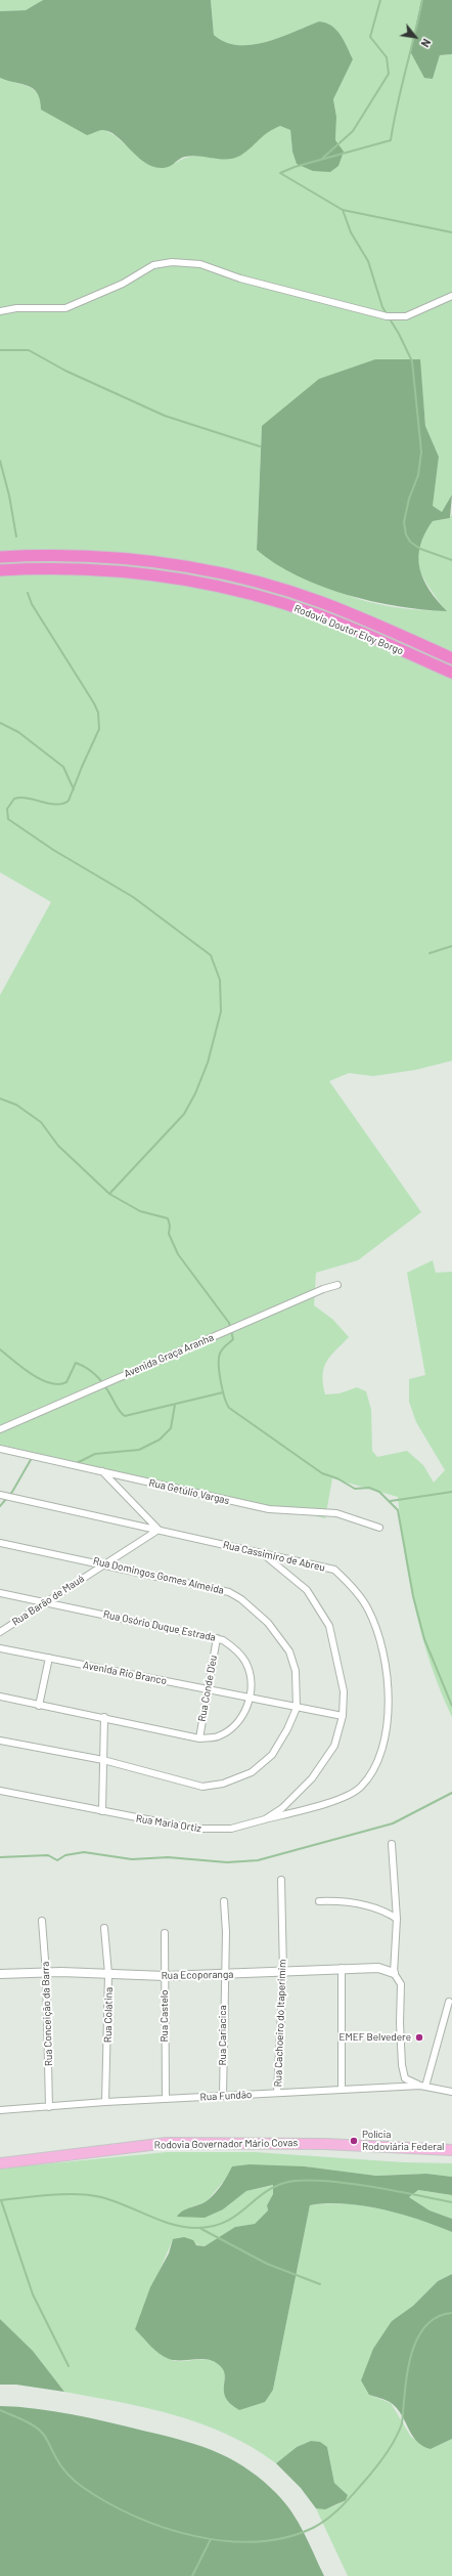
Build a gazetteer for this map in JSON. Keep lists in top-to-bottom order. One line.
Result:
{"streets":{"highway":["Rodovia Doutor Eloy Borgo"],"main road":["Rodovia Governador Mário Covas"],"street":["Avenida Graça Aranha","Rua Getúlio Vargas","Rua Cassimiro de Abreu","Rua Domingos Gomes Almeida","Rua Barão de Mauá","Rua Osório Duque Estrada","Avenida Rio Branco","Rua Conde D'eu","Rua Maria Ortiz","Rua Ecoporanga","Rua Conceição da Barra","Rua Colatina","Rua Castelo","Rua Cachoeiro do Itaperimim","Rua Cariacica","Rua Fundão"]},"crossings":[["Rua Cassimiro de Abreu","Rua Barão de Mauá"],["Rua Cassimiro de Abreu","Rua Maria Ortiz"],["Rua Domingos Gomes Almeida","Rua Barão de Mauá"],["Rua Domingos Gomes Almeida","Avenida Rio Branco"],["Rua Barão de Mauá","Rua Osório Duque Estrada"],["Rua Osório Duque Estrada","Avenida Rio Branco"],["Rua Osório Duque Estrada","Rua Conde D'eu"],["Avenida Rio Branco","Rua Conde D'eu"],["Avenida Rio Branco","Rua Maria Ortiz"],["Rua Ecoporanga","Rua Conceição da Barra"],["Rua Ecoporanga","Rua Colatina"],["Rua Ecoporanga","Rua Castelo"],["Rua Ecoporanga","Rua Cachoeiro do Itaperimim"],["Rua Ecoporanga","Rua Cariacica"],["Rua Conceição da Barra","Rua Fundão"],["Rua Colatina","Rua Fundão"],["Rua Castelo","Rua Fundão"],["Rua Cachoeiro do Itaperimim","Rua Fundão"],["Rua Cariacica","Rua Fundão"]],"places":["EMEF Belvedere","Polícia Rodoviária Federal"],"north":"bottom right"}
